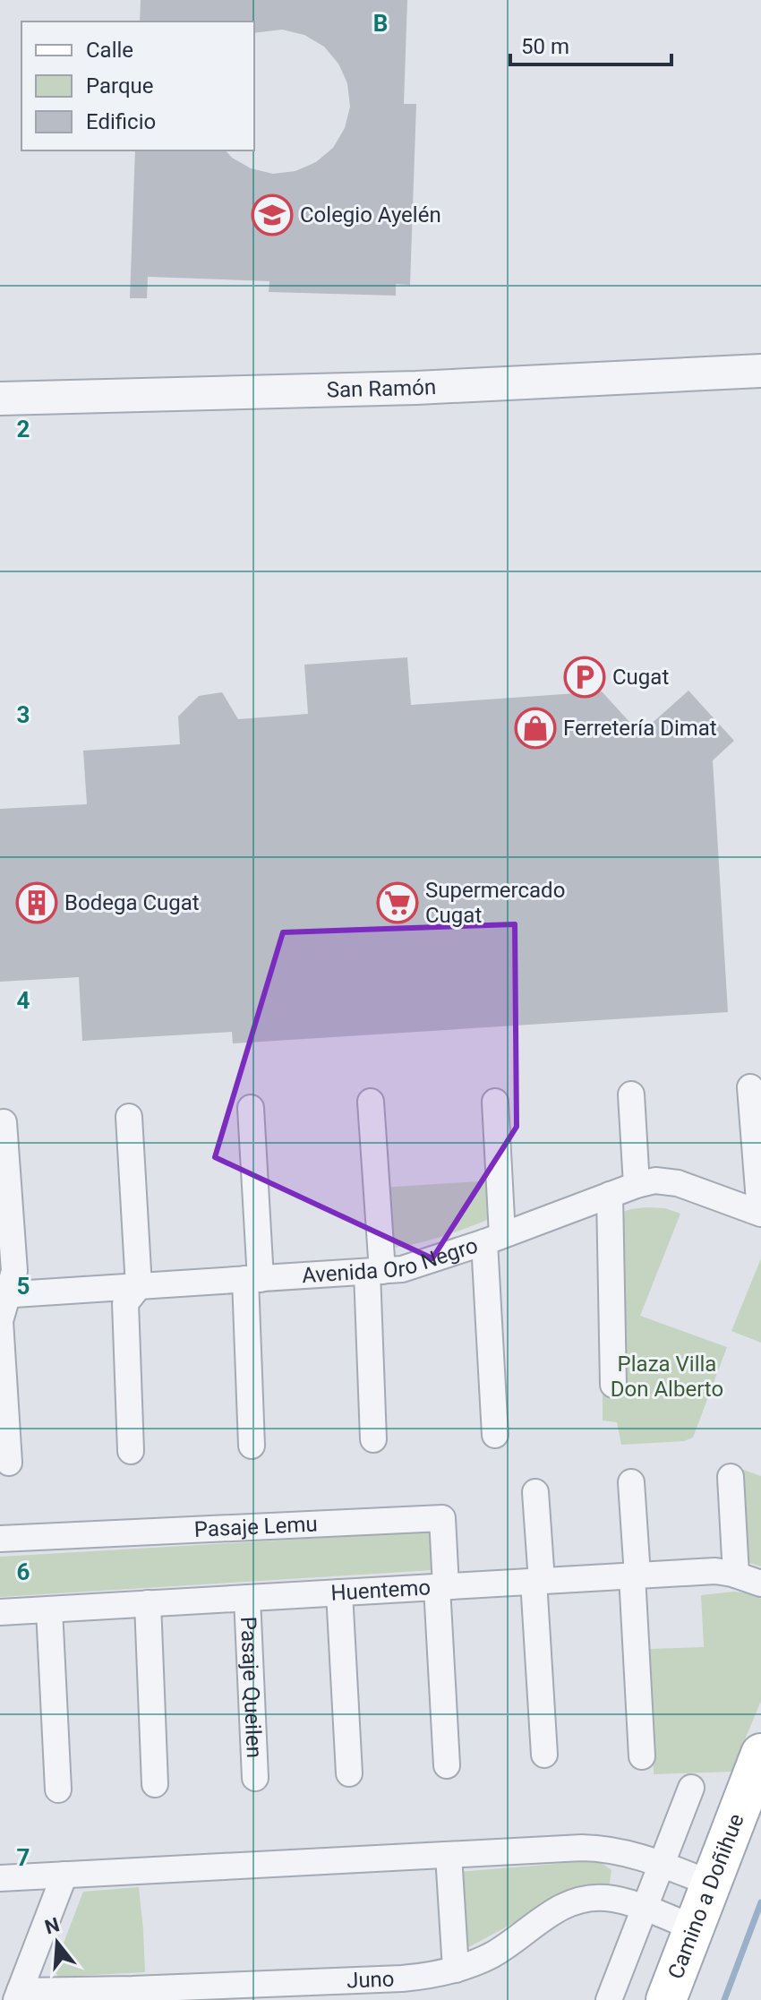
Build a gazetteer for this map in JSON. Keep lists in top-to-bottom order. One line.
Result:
{"streets":{"main road":["Camino a Doñihue"],"street":["San Ramón","Avenida Oro Negro","Pasaje Lemu","Huentemo","Pasaje Queilen","Juno"]},"crossings":[["Pasaje Lemu","Huentemo"],["Huentemo","Pasaje Queilen"],["Camino a Doñihue","Juno"]],"parks":["Plaza Villa Don Alberto"],"places":{"school or university":["Colegio Ayelén"],"parking":["Cugat"],"shop":["Ferretería Dimat"],"building":["Bodega Cugat"],"supermarket":["Supermercado Cugat"]},"legend":["Calle","Parque","Edificio"],"scale_bar":"50 m","north":"top","grid":{"columns":["B"],"rows":["2","3","4","5","6","7"]}}
